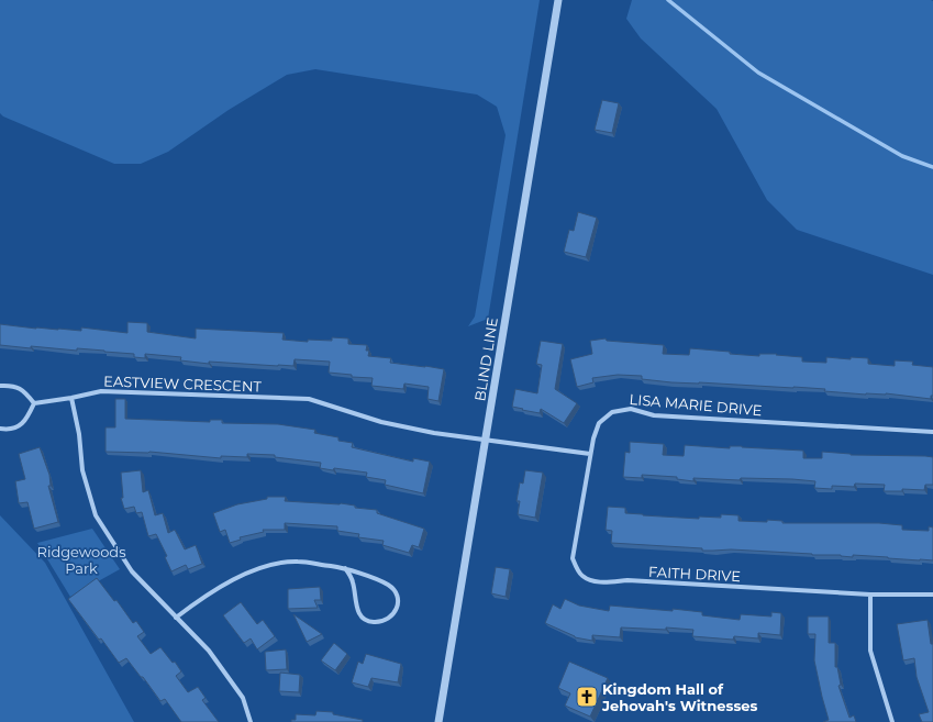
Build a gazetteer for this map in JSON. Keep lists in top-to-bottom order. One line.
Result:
{"streets":{"street":["BLIND LINE","EASTVIEW CRESCENT","LISA MARIE DRIVE","FAITH DRIVE"]},"crossings":[["BLIND LINE","EASTVIEW CRESCENT"],["LISA MARIE DRIVE","FAITH DRIVE"]],"parks":["Ridgewoods Park"],"places":{"church":["Kingdom Hall of Jehovah's Witnesses"]}}
